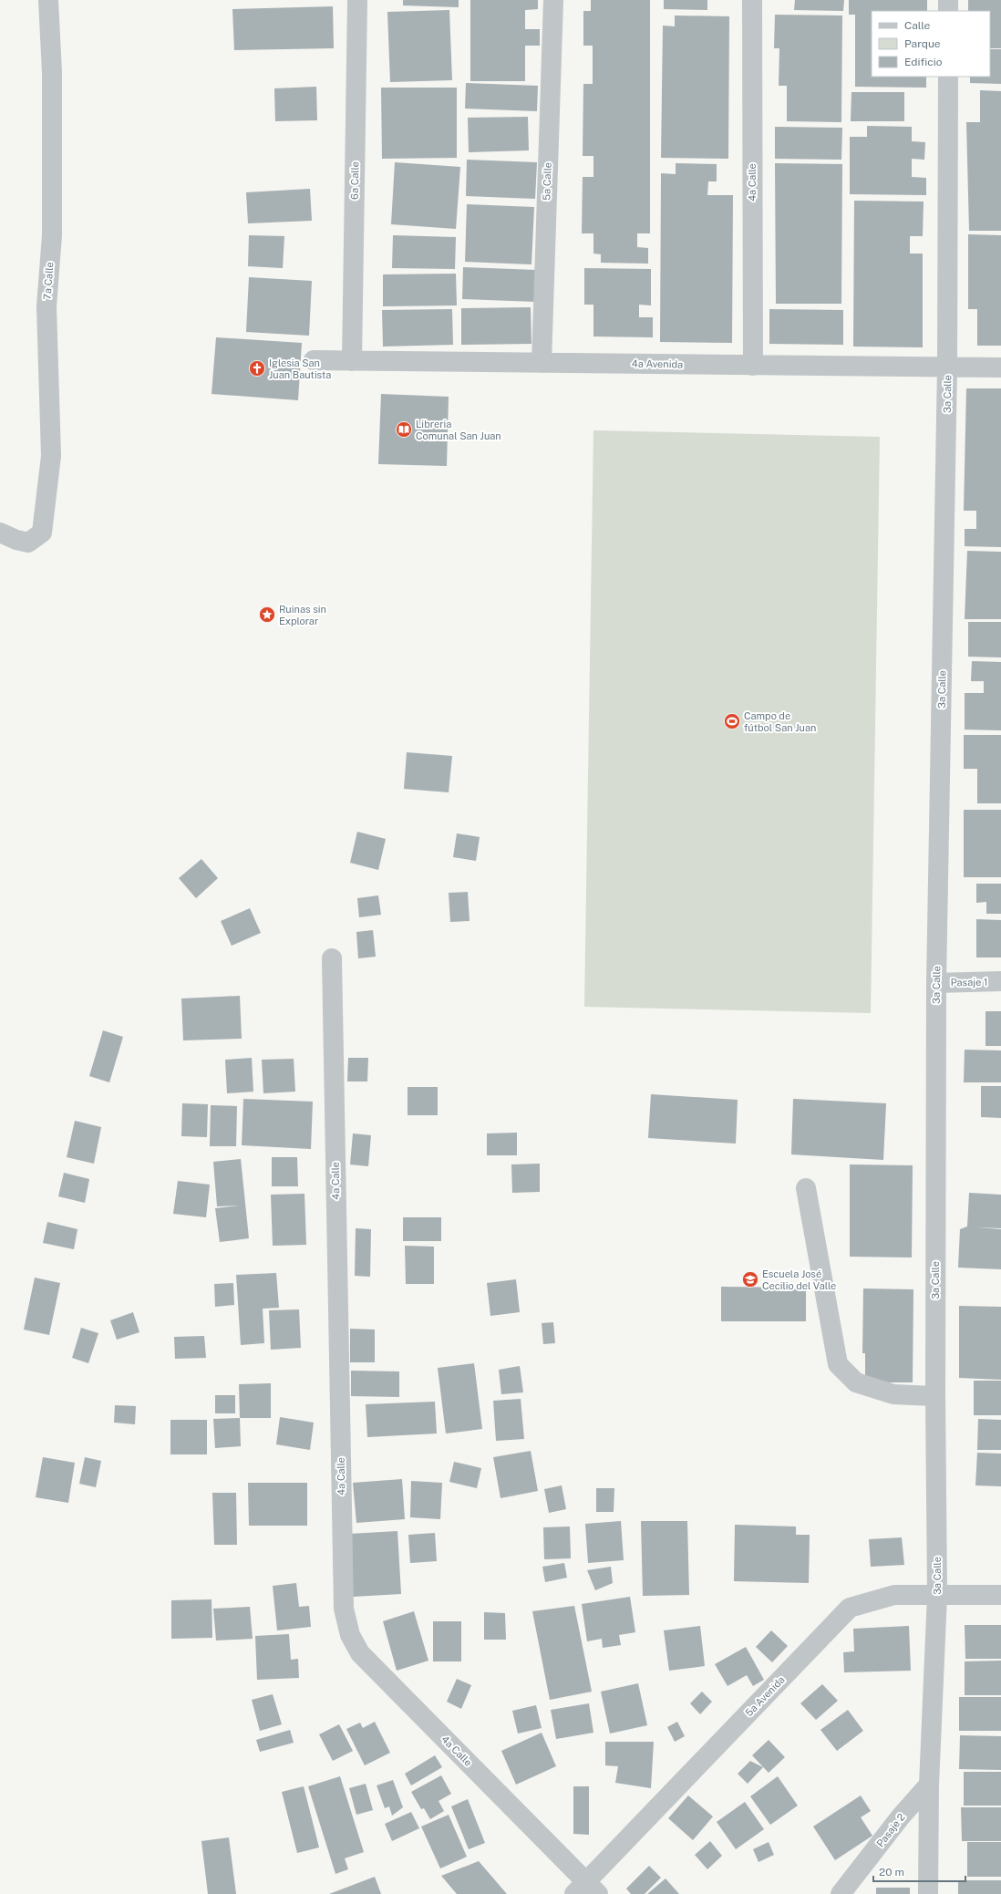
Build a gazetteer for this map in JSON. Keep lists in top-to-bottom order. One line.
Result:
{"streets":{"street":["6a Calle","5a Calle","4a Calle","7a Calle","4a Avenida","3a Calle","Pasaje 1","5a Avenida","Pasaje 2"]},"crossings":[["6a Calle","4a Avenida"],["5a Calle","4a Avenida"],["4a Calle","4a Avenida"],["4a Calle","5a Avenida"],["4a Avenida","3a Calle"],["3a Calle","Pasaje 1"],["3a Calle","5a Avenida"],["3a Calle","Pasaje 2"]],"places":{"church":["Iglesia San Juan Bautista"],"library":["Libreria Comunal San Juan"],"place":["Ruinas sin Explorar"],"sports":["Campo de fútbol San Juan"],"school or university":["Escuela José Cecilio del Valle"]},"legend":["Calle","Parque","Edificio"],"scale_bar":"20 m"}
